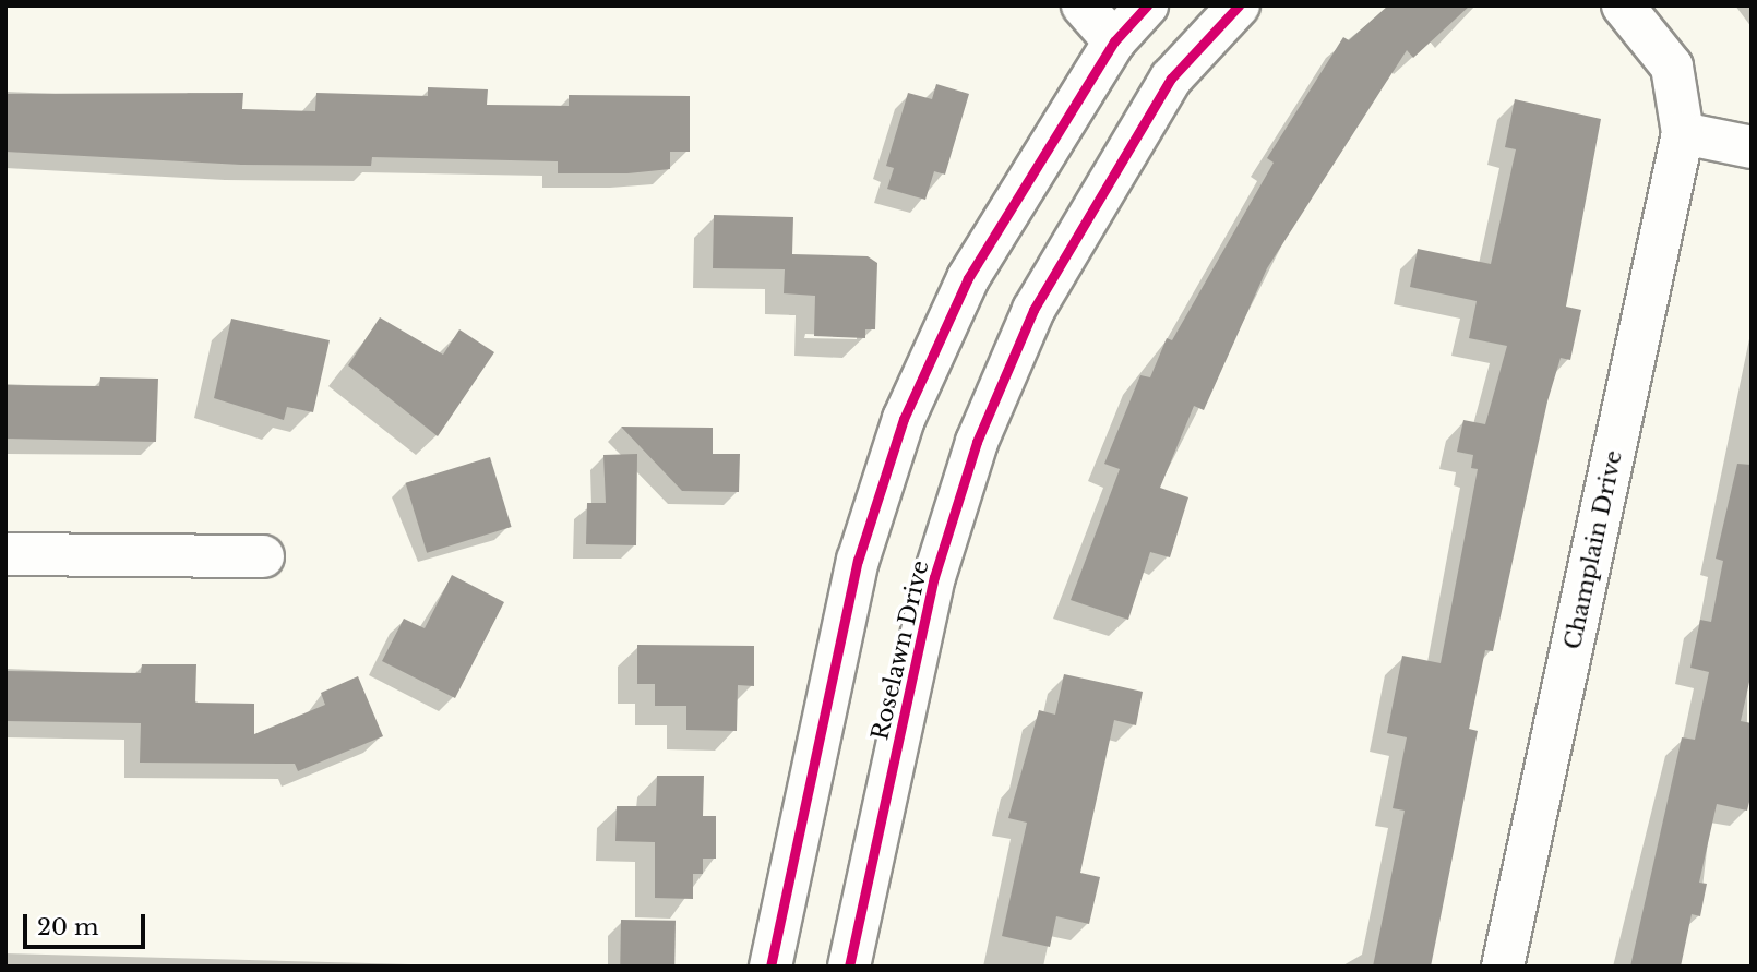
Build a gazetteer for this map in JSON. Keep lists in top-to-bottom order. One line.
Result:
{"streets":{"street":["Champlain Drive","Roselawn Drive"]},"scale_bar":"20 m"}
